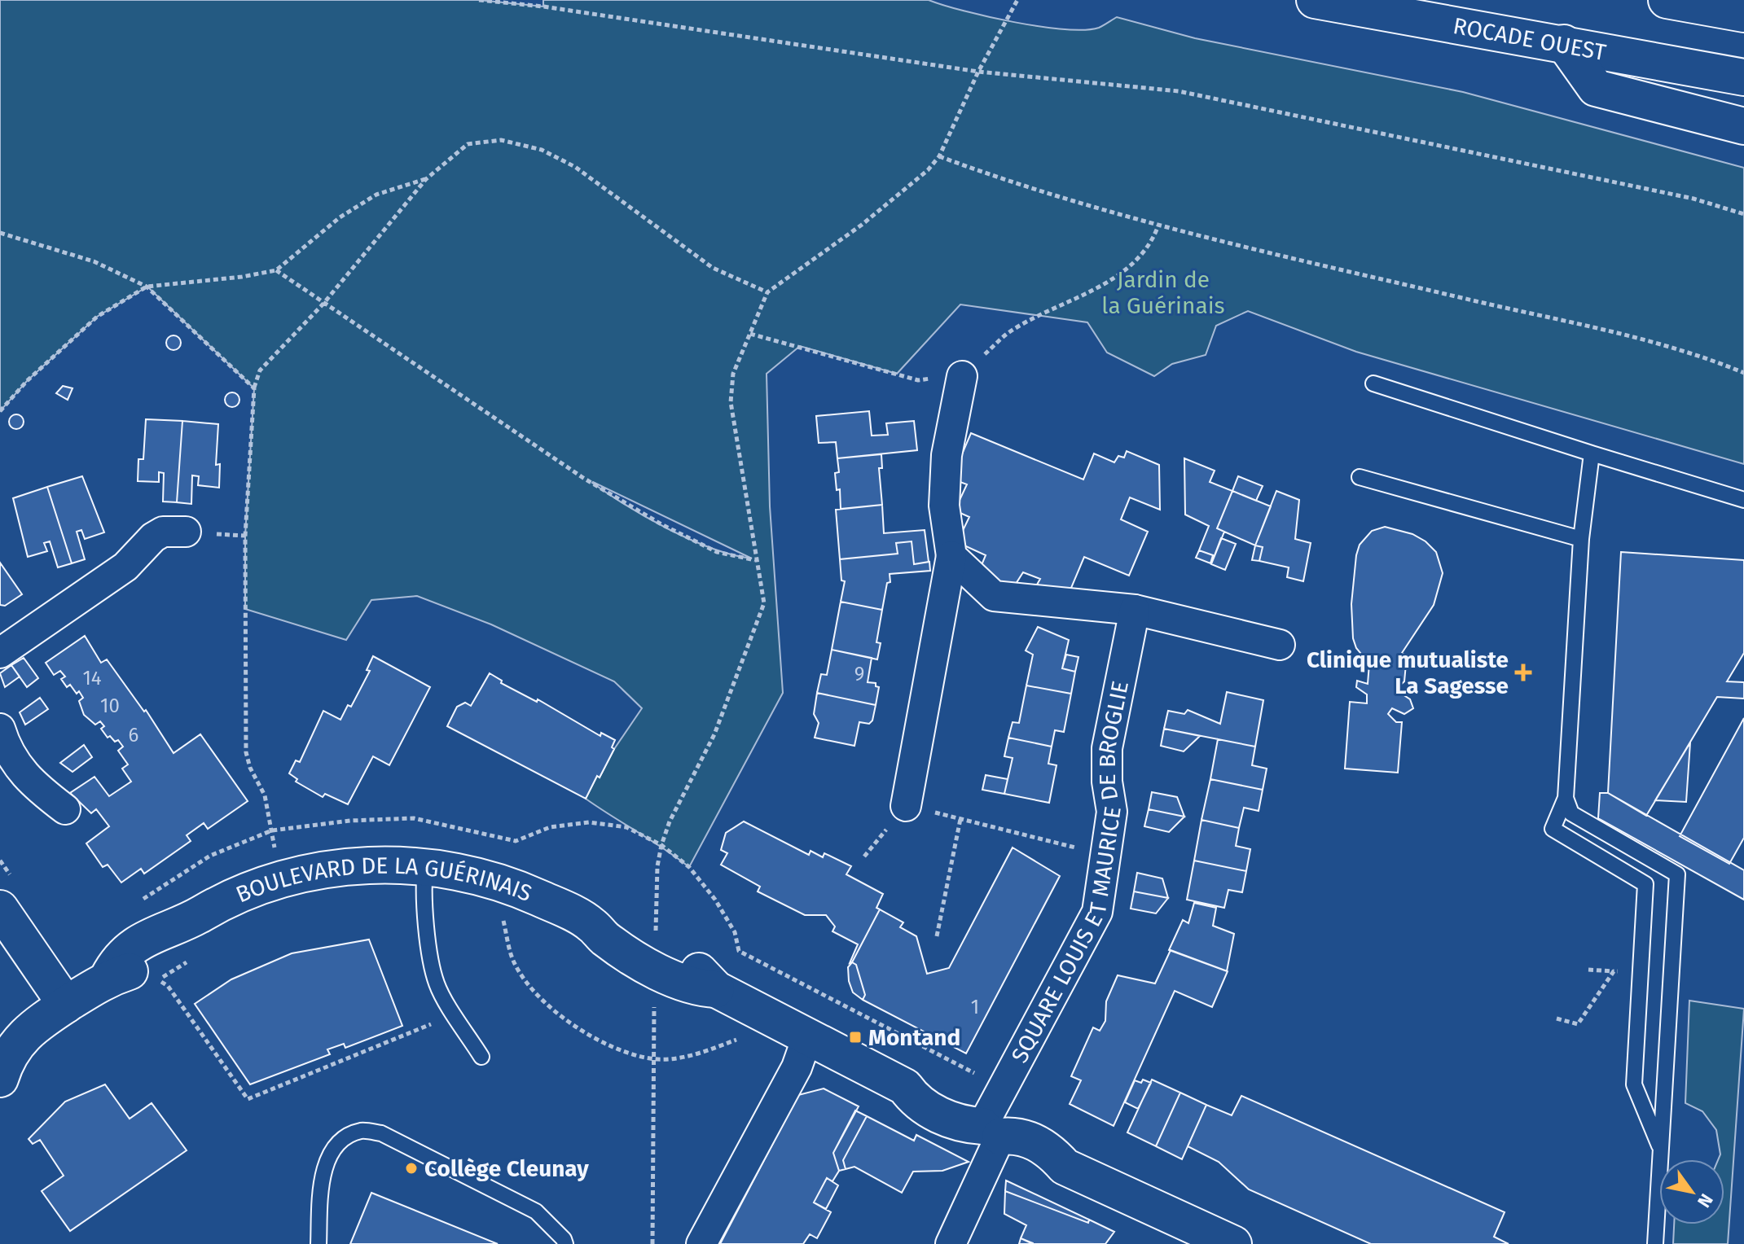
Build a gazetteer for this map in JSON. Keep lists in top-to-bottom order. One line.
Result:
{"streets":{"main road":["ROCADE OUEST","BOULEVARD DE LA GUÉRINAIS"],"street":["SQUARE LOUIS ET MAURICE DE BROGLIE"]},"crossings":[["SQUARE LOUIS ET MAURICE DE BROGLIE","BOULEVARD DE LA GUÉRINAIS"]],"parks":["Jardin de la Guérinais"],"places":{"health":["Clinique mutualiste La Sagesse"],"transit":["Montand"],"other":["Collège Cleunay"]},"house_numbers":["9","14","10","6","1"],"north":"bottom right"}
